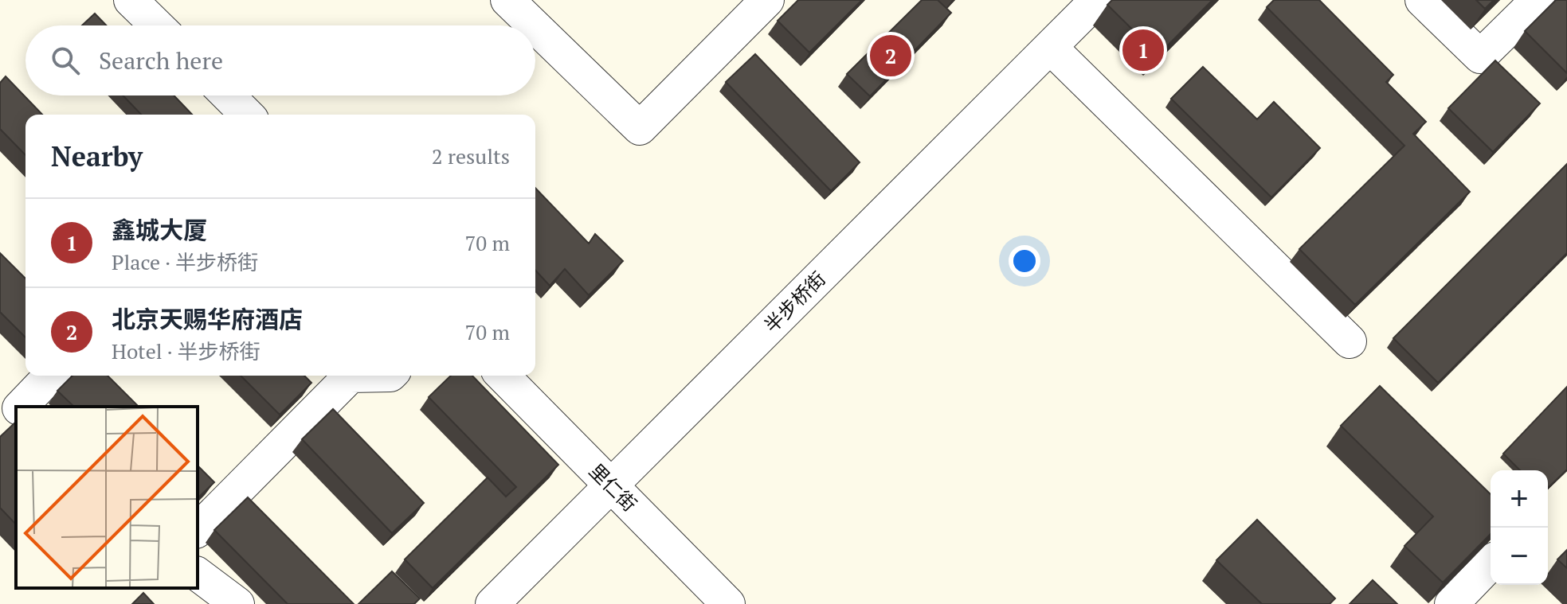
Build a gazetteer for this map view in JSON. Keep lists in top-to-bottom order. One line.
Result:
{"streets":{"street":["半步桥街","里仁街"]},"crossings":[["半步桥街","里仁街"]],"page":{"search":"Search here","pins":["1","2"],"heading":["Nearby","2 results"],"list":[{"mark":"1","name":"鑫城大厦","note":"Place · 半步桥街","value":"70 m"},{"mark":"2","name":"北京天赐华府酒店","note":"Hotel · 半步桥街","value":"70 m"}],"map_buttons":["+","−"]}}
